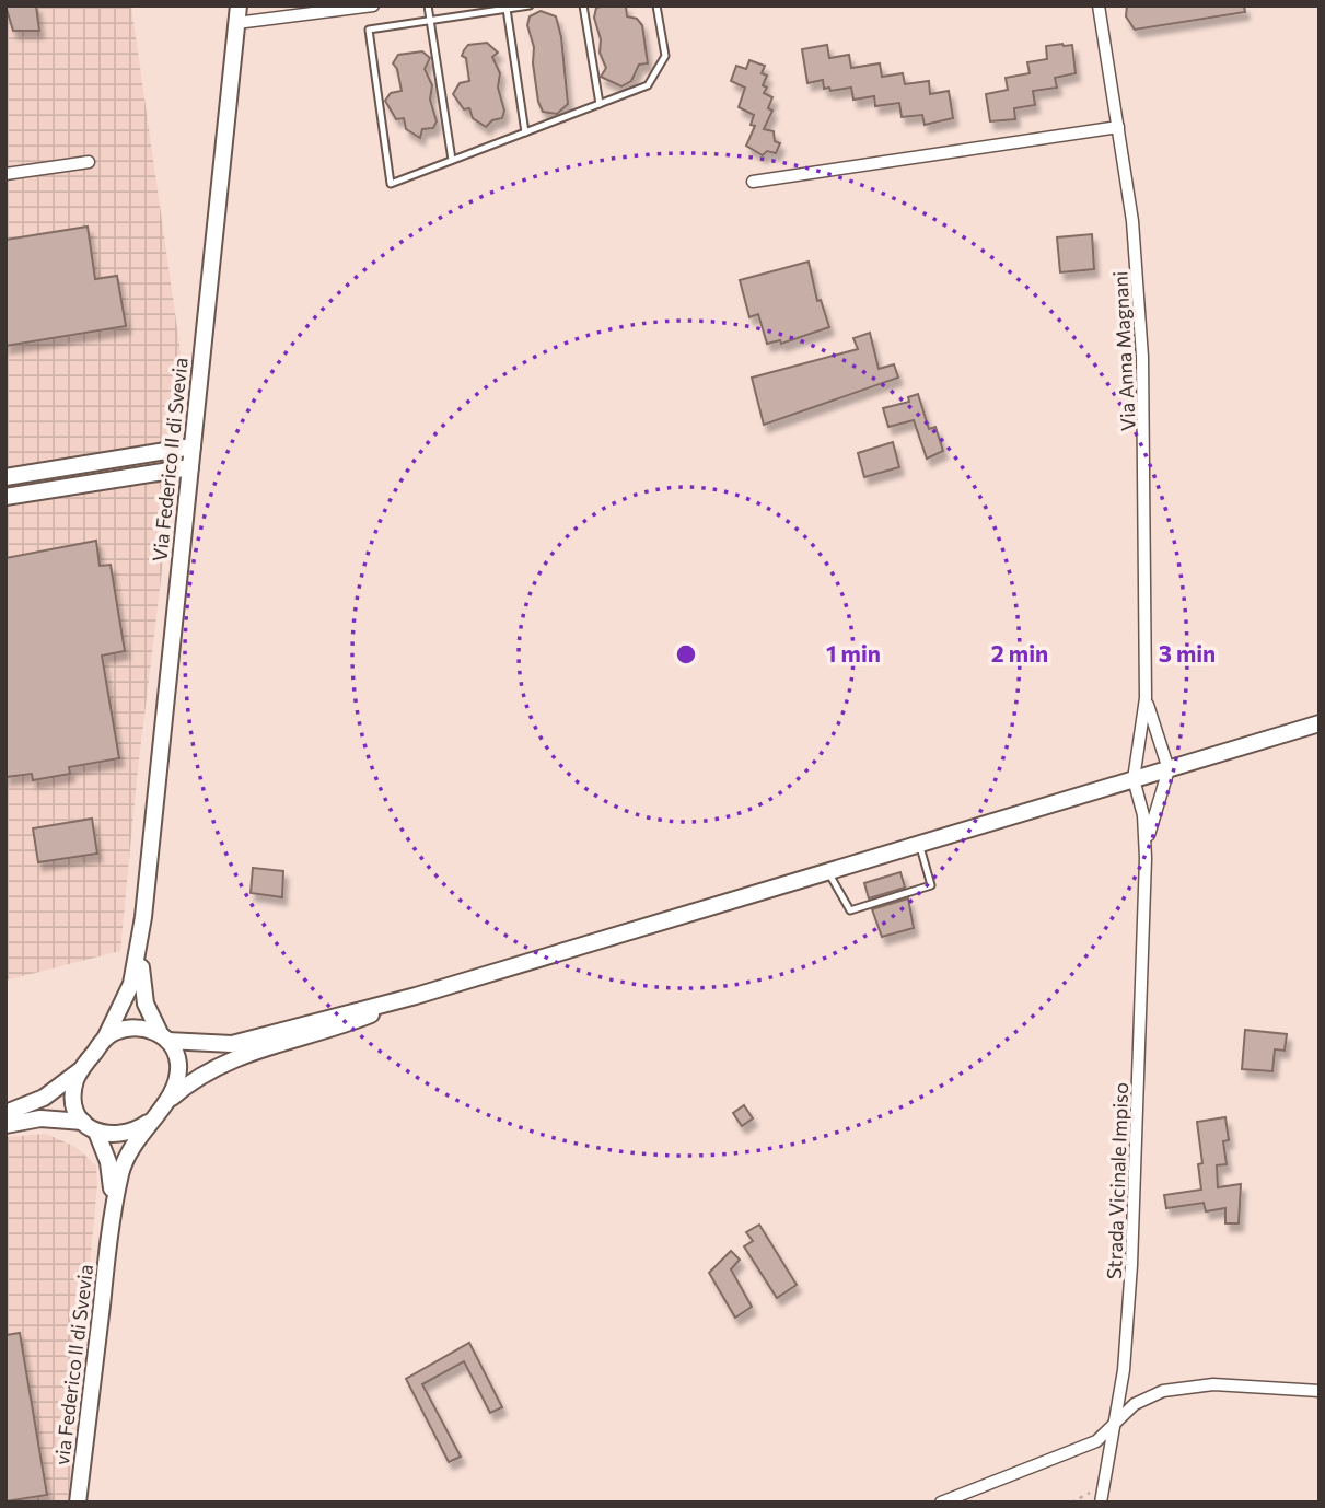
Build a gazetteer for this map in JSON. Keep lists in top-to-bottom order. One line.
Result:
{"streets":{"main road":["Via Federico II di Svevia","via Federico II di Svevia"],"street":["Via Anna Magnani","Strada Vicinale Impiso"]},"rings":["1 min","2 min","3 min"]}
